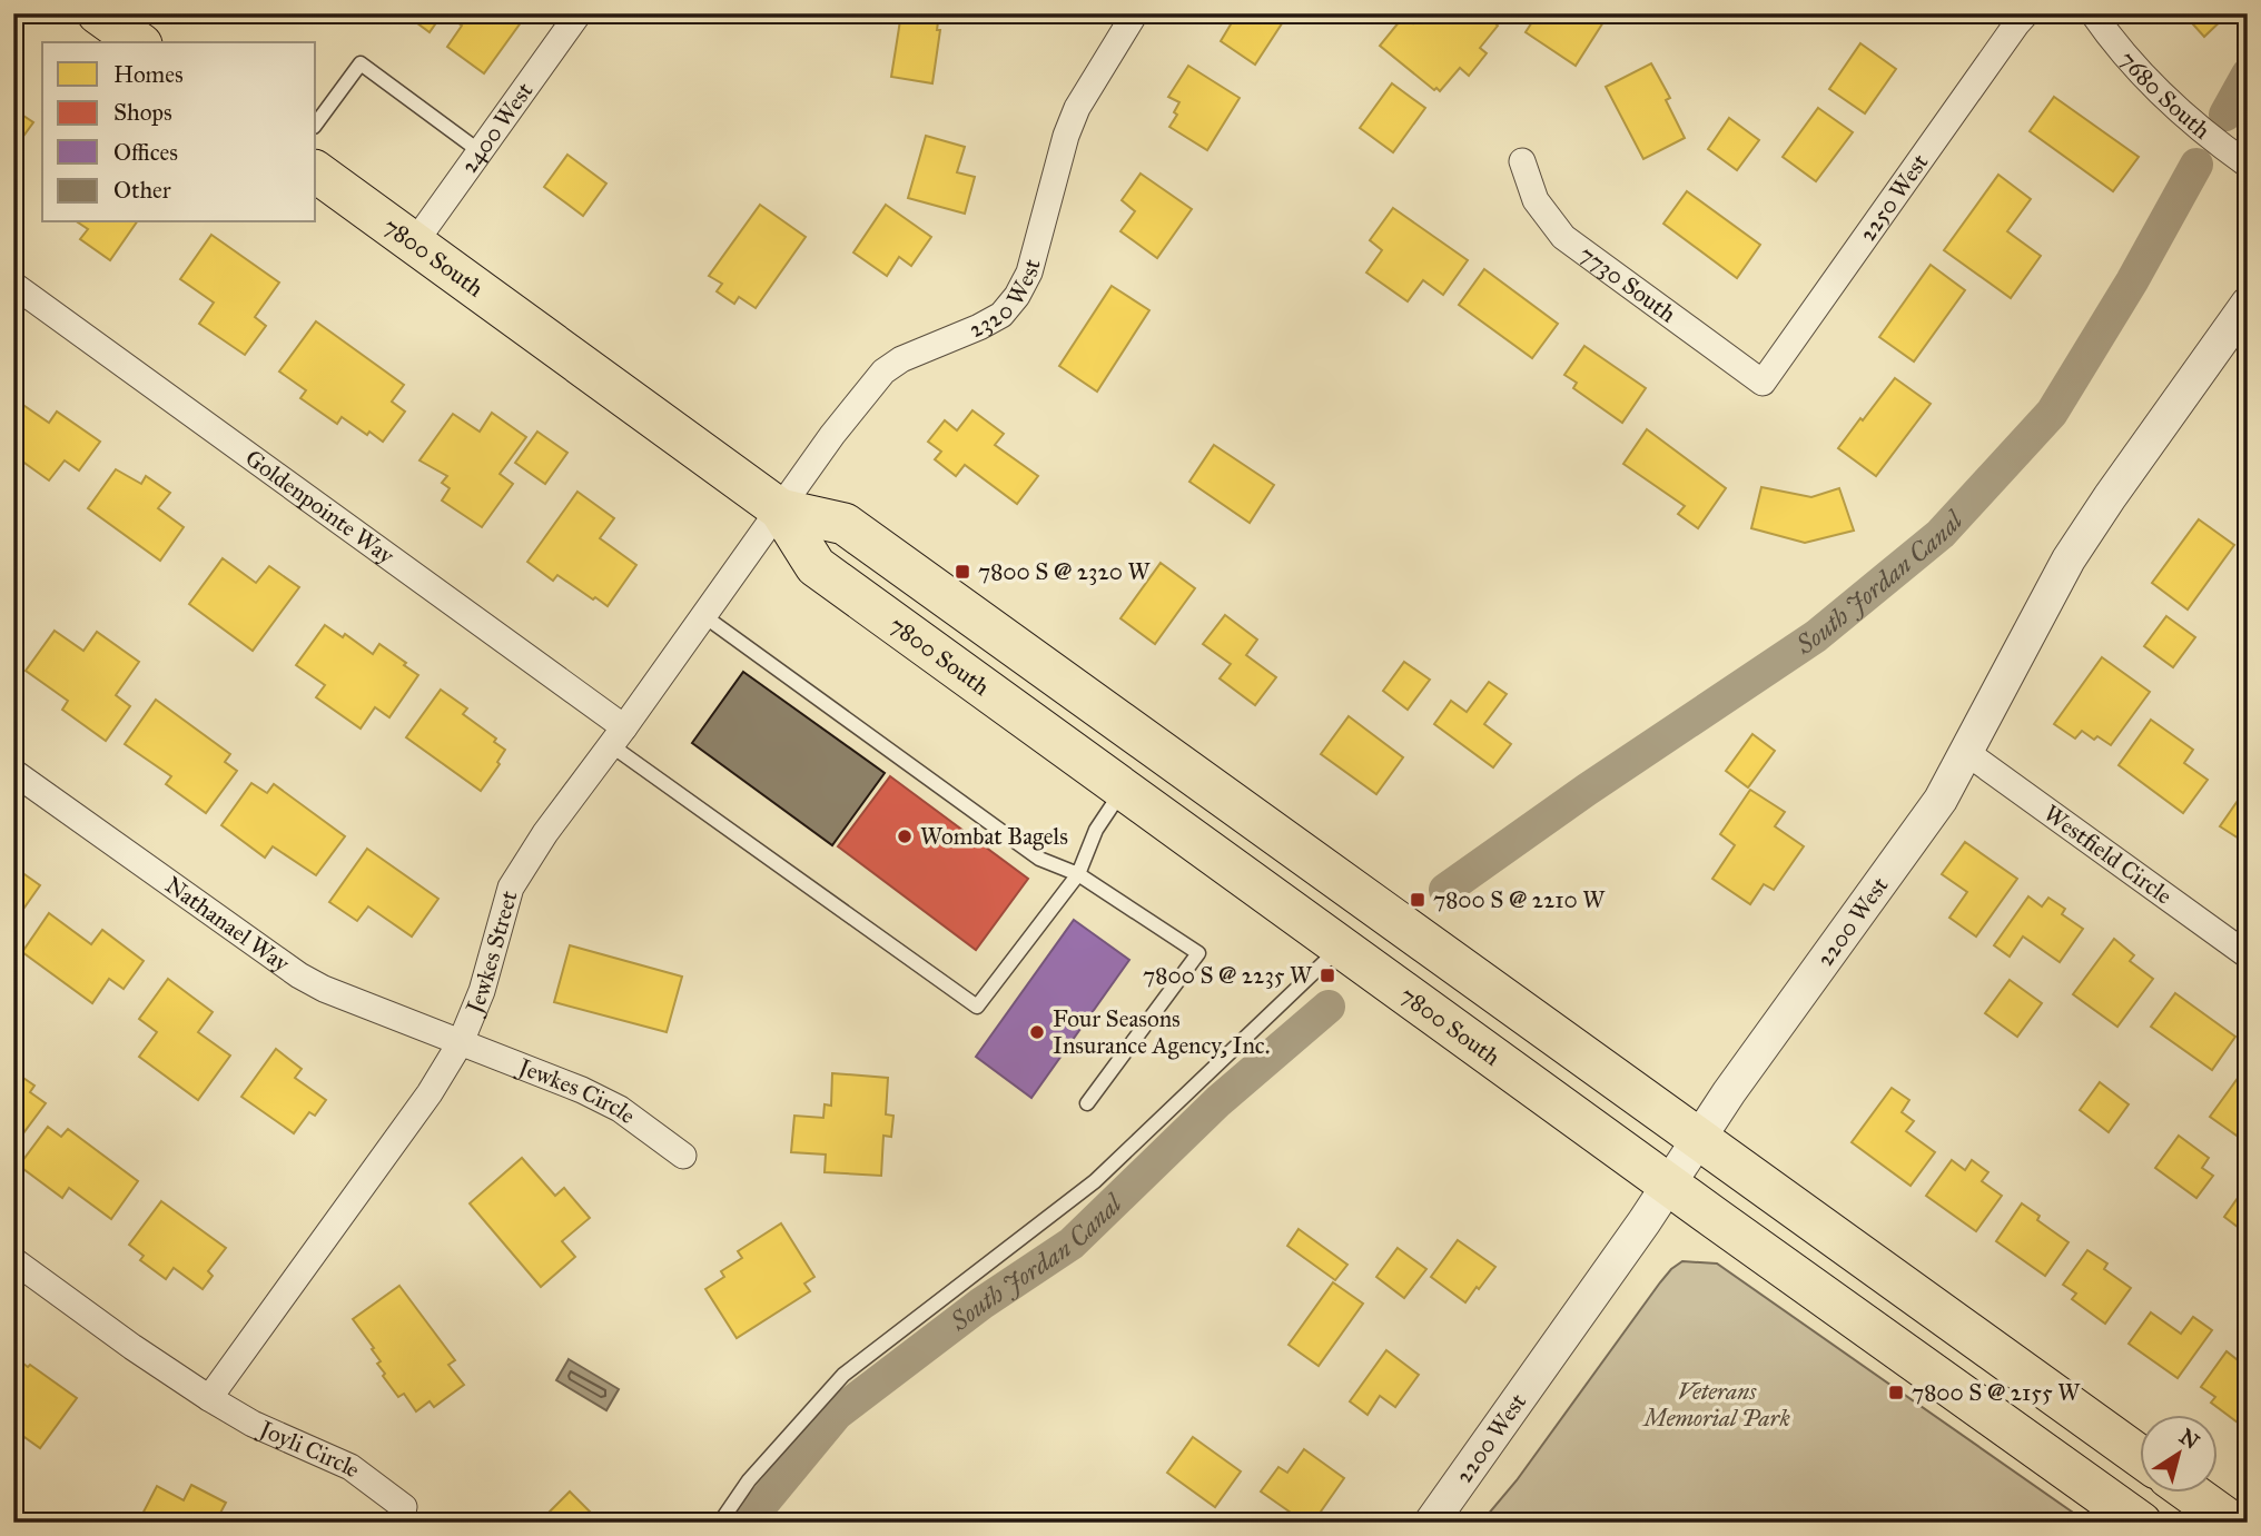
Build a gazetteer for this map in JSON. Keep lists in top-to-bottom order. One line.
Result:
{"streets":{"main road":["7800 South"],"street":["7680 South","2400 West","2250 West","7730 South","2320 West","Goldenpointe Way","Westfield Circle","2200 West","Nathanael Way","Jewkes Street","Jewkes Circle","Joyli Circle"]},"crossings":[["2400 West","7800 South"],["2250 West","7730 South"],["7800 South","2320 West"],["7800 South","2200 West"],["7800 South","Jewkes Street"],["2320 West","Jewkes Street"],["Goldenpointe Way","Jewkes Street"],["Westfield Circle","2200 West"],["Nathanael Way","Jewkes Street"],["Nathanael Way","Jewkes Circle"],["Jewkes Street","Jewkes Circle"],["Jewkes Street","Joyli Circle"]],"water":["South Jordan Canal"],"parks":["Veterans Memorial Park"],"places":{"transit":["7800 S @ 2320 W","7800 S @ 2210 W","7800 S @ 2235 W","7800 S @ 2155 W"],"other":["Wombat Bagels","Four Seasons Insurance Agency, Inc."]},"legend":["Homes","Shops","Offices","Other"],"north":"top right"}
